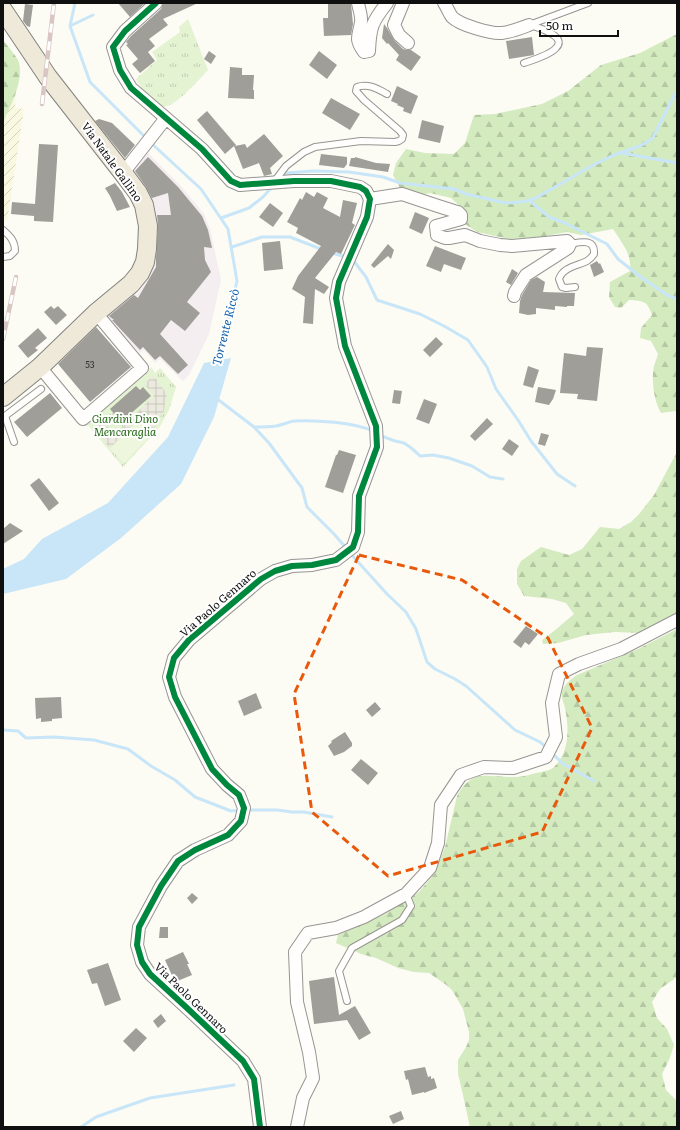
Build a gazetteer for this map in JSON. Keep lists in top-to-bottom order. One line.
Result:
{"streets":{"main road":["Via Natale Gallino"],"street":["Via Paolo Gennaro"]},"water":["Torrente Riccò"],"parks":["Giardini Dino Mencaraglia"],"house_numbers":["53"],"scale_bar":"50 m"}
